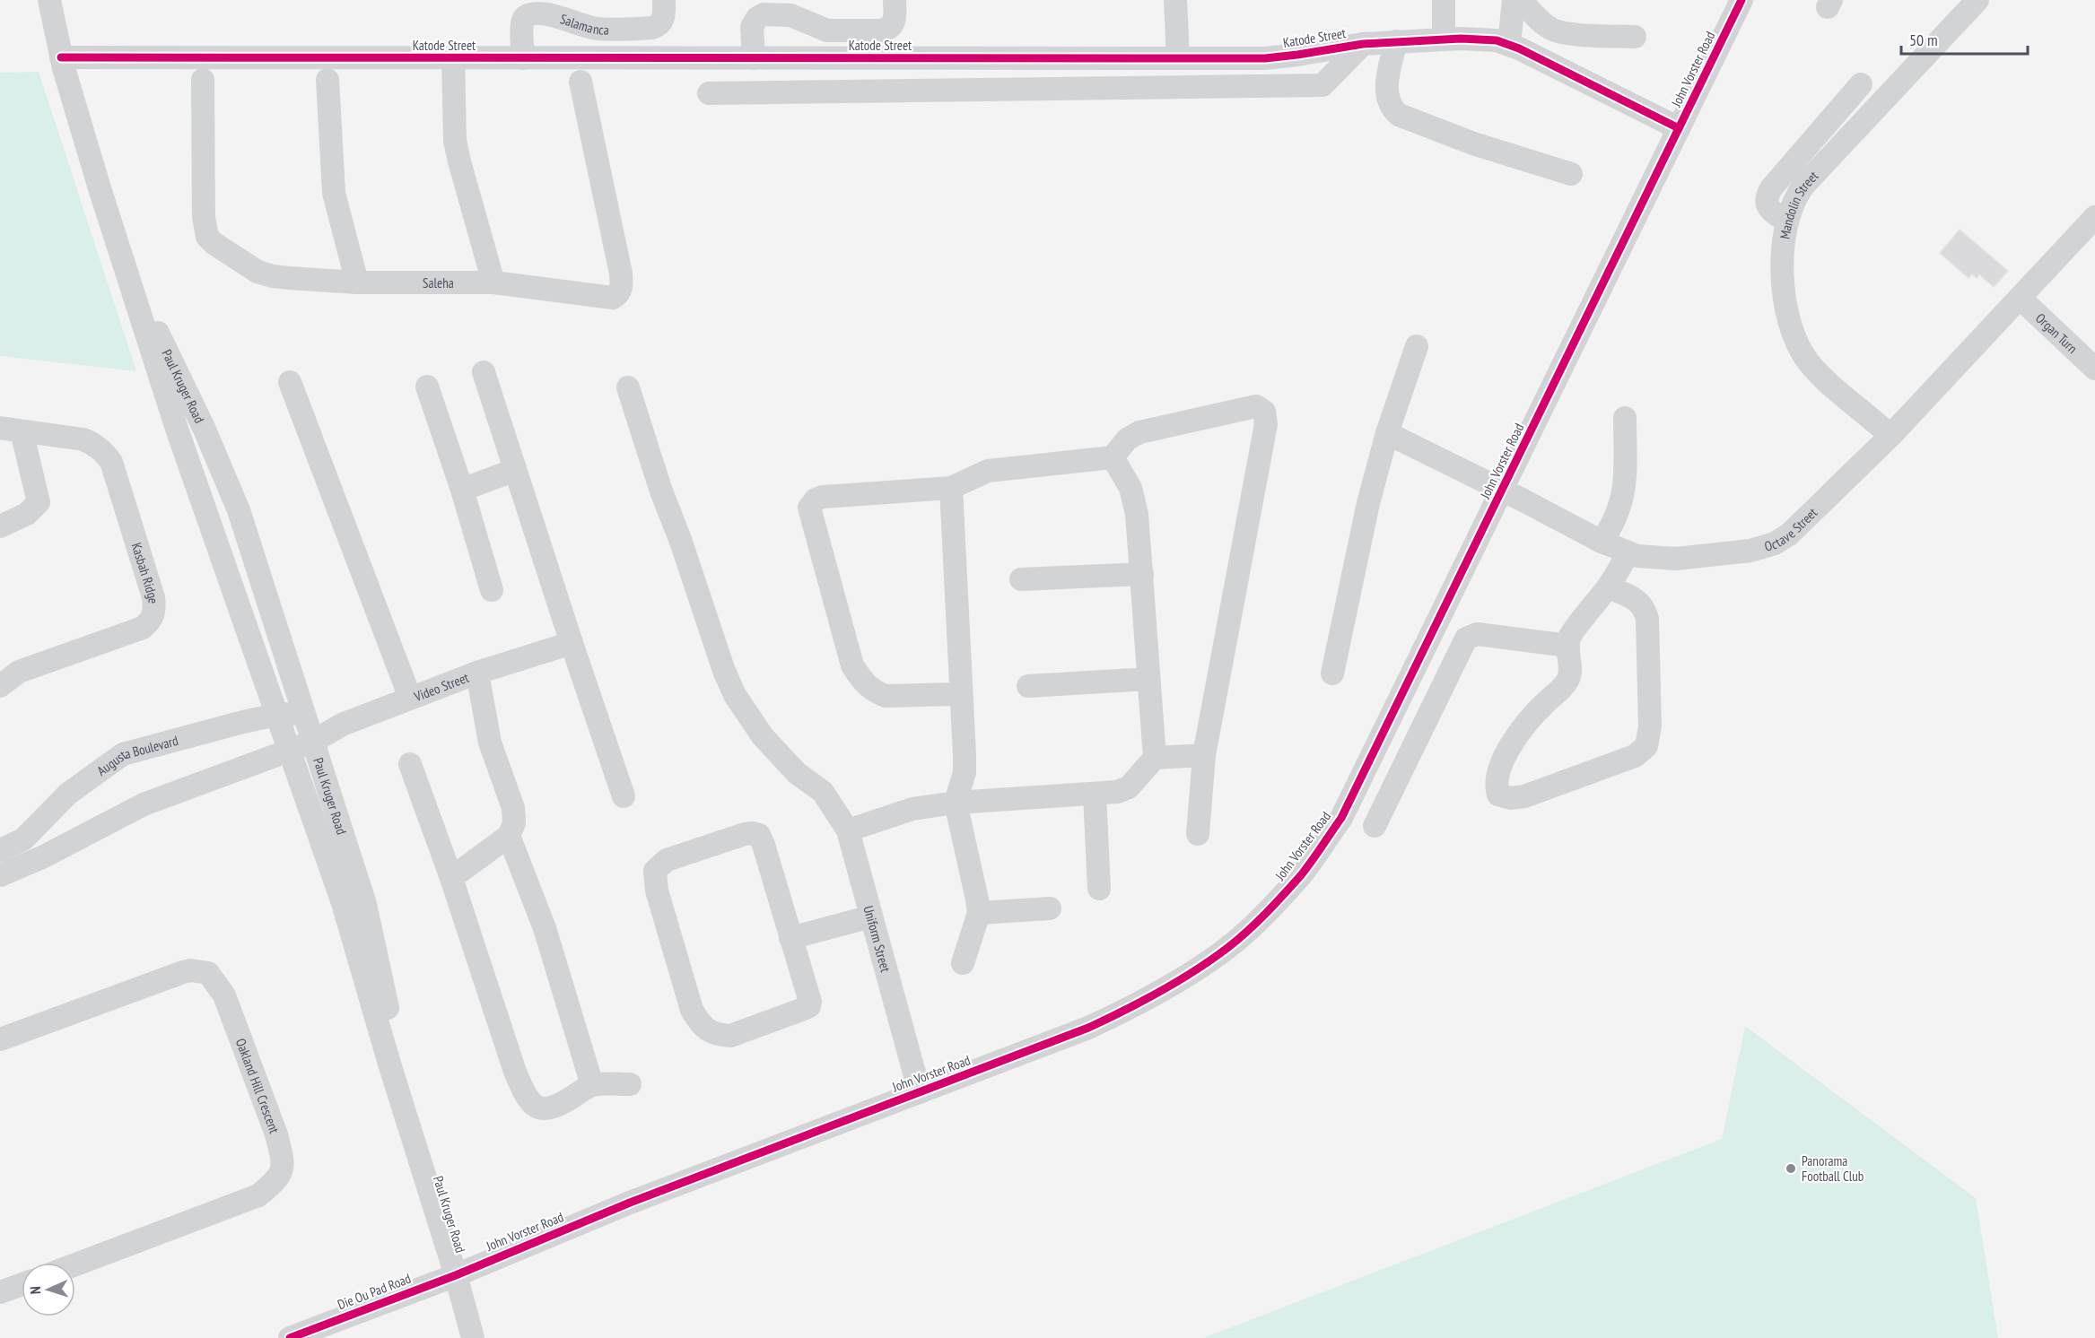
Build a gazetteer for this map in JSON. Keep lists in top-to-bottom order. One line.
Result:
{"streets":{"street":["Salamanca","Katode Street","John Vorster Road","Mandolin Street","Saleha","Organ Turn","Paul Kruger Road","Octave Street","Kasbah Ridge","Video Street","Augusta Boulevard","Uniform Street","Oakland Hill Crescent","Die Ou Pad Road"]},"crossings":[["Salamanca","Katode Street"],["Katode Street","John Vorster Road"],["Katode Street","Paul Kruger Road"],["John Vorster Road","Paul Kruger Road"],["John Vorster Road","Octave Street"],["John Vorster Road","Uniform Street"],["John Vorster Road","Die Ou Pad Road"],["Mandolin Street","Octave Street"],["Organ Turn","Octave Street"],["Paul Kruger Road","Video Street"],["Paul Kruger Road","Augusta Boulevard"],["Paul Kruger Road","Die Ou Pad Road"]],"places":["Panorama Football Club"],"scale_bar":"50 m","north":"left"}
